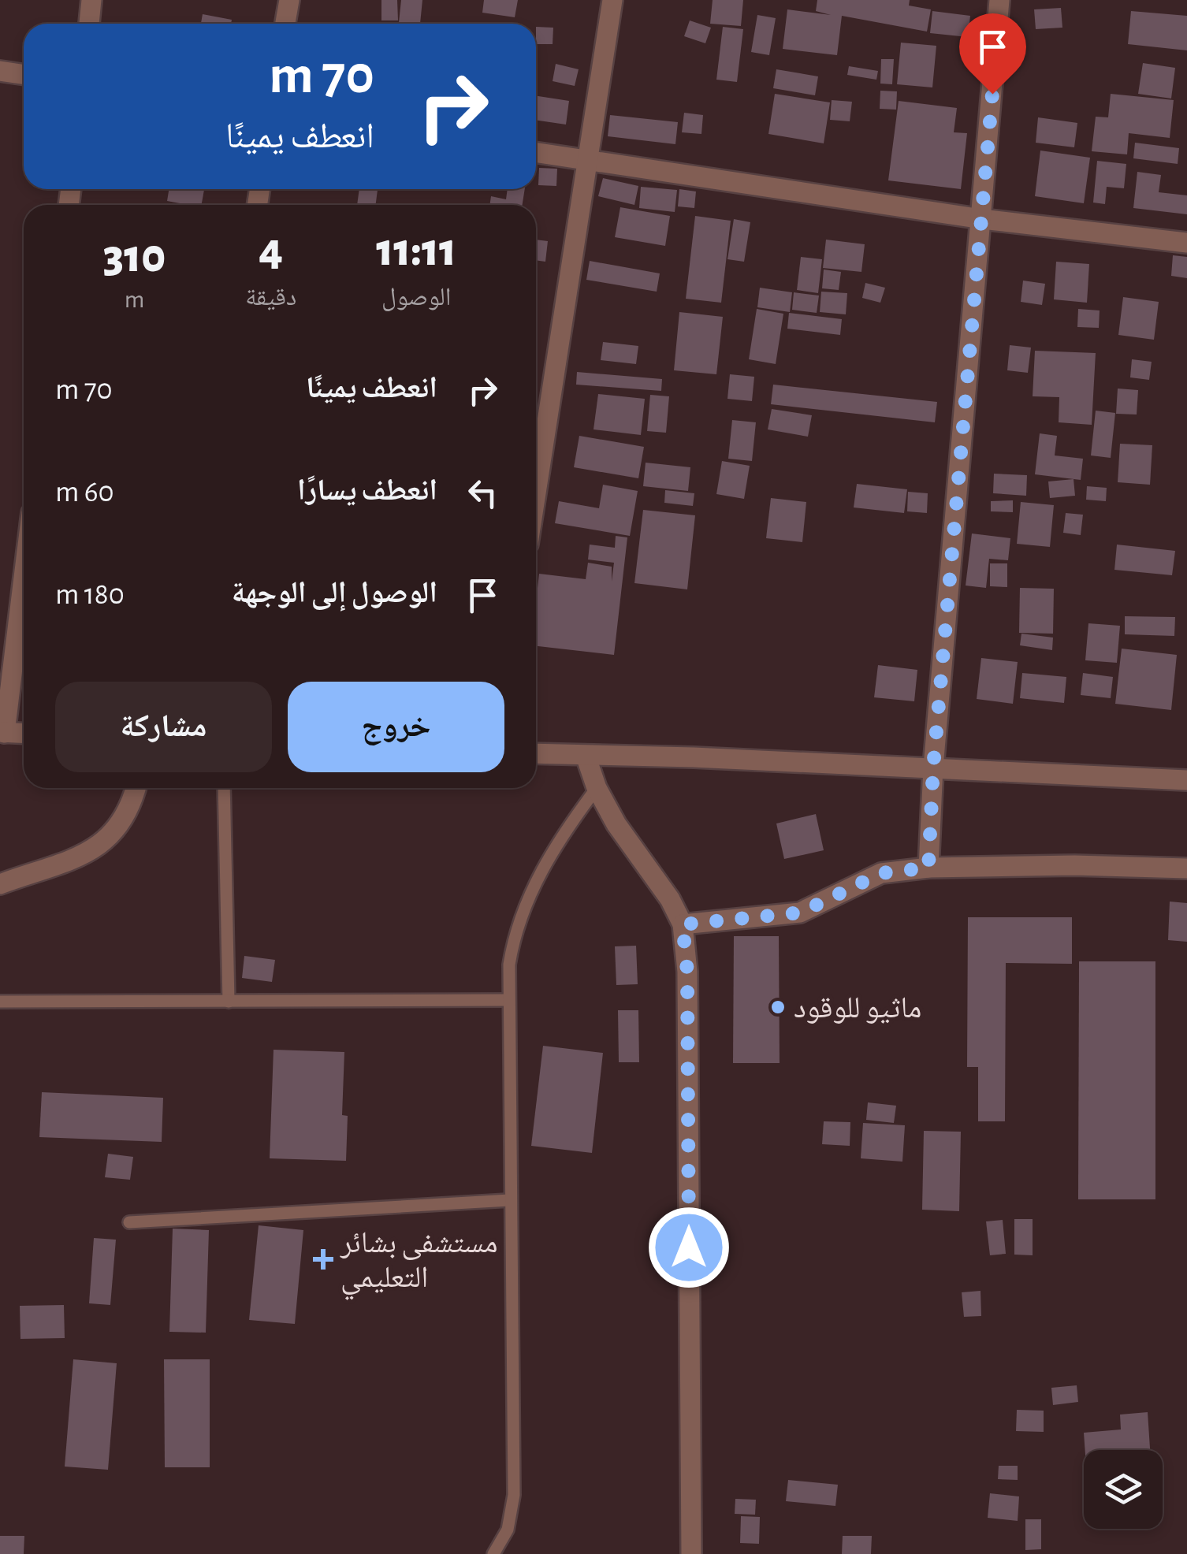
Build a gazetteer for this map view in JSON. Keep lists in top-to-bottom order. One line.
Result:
{"places":{"other":["ماثيو للوقود"],"health":["مستشفى بشائر التعليمي"]},"page":{"turn":["70 m","انعطف يمينًا"],"eta":["11:11","الوصول","4","دقيقة","310","m"],"list":[{"name":"انعطف يمينًا","value":"70 m"},{"name":"انعطف يسارًا","value":"60 m"},{"name":"الوصول إلى الوجهة","value":"180 m"}],"buttons":["خروج","مشاركة"]}}
